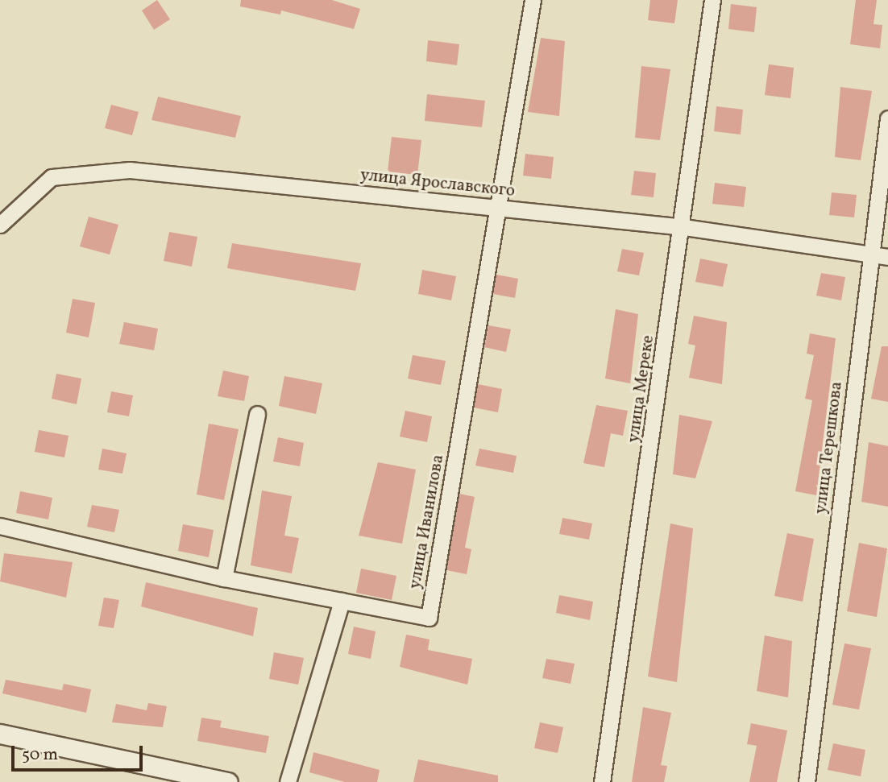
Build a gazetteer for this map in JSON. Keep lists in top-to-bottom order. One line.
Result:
{"streets":{"street":["улица Ярославского","улица Мереке","улица Терешкова","улица Иванилова"]},"crossings":[["улица Ярославского","улица Мереке"],["улица Ярославского","улица Терешкова"],["улица Ярославского","улица Иванилова"]],"scale_bar":"50 m"}
